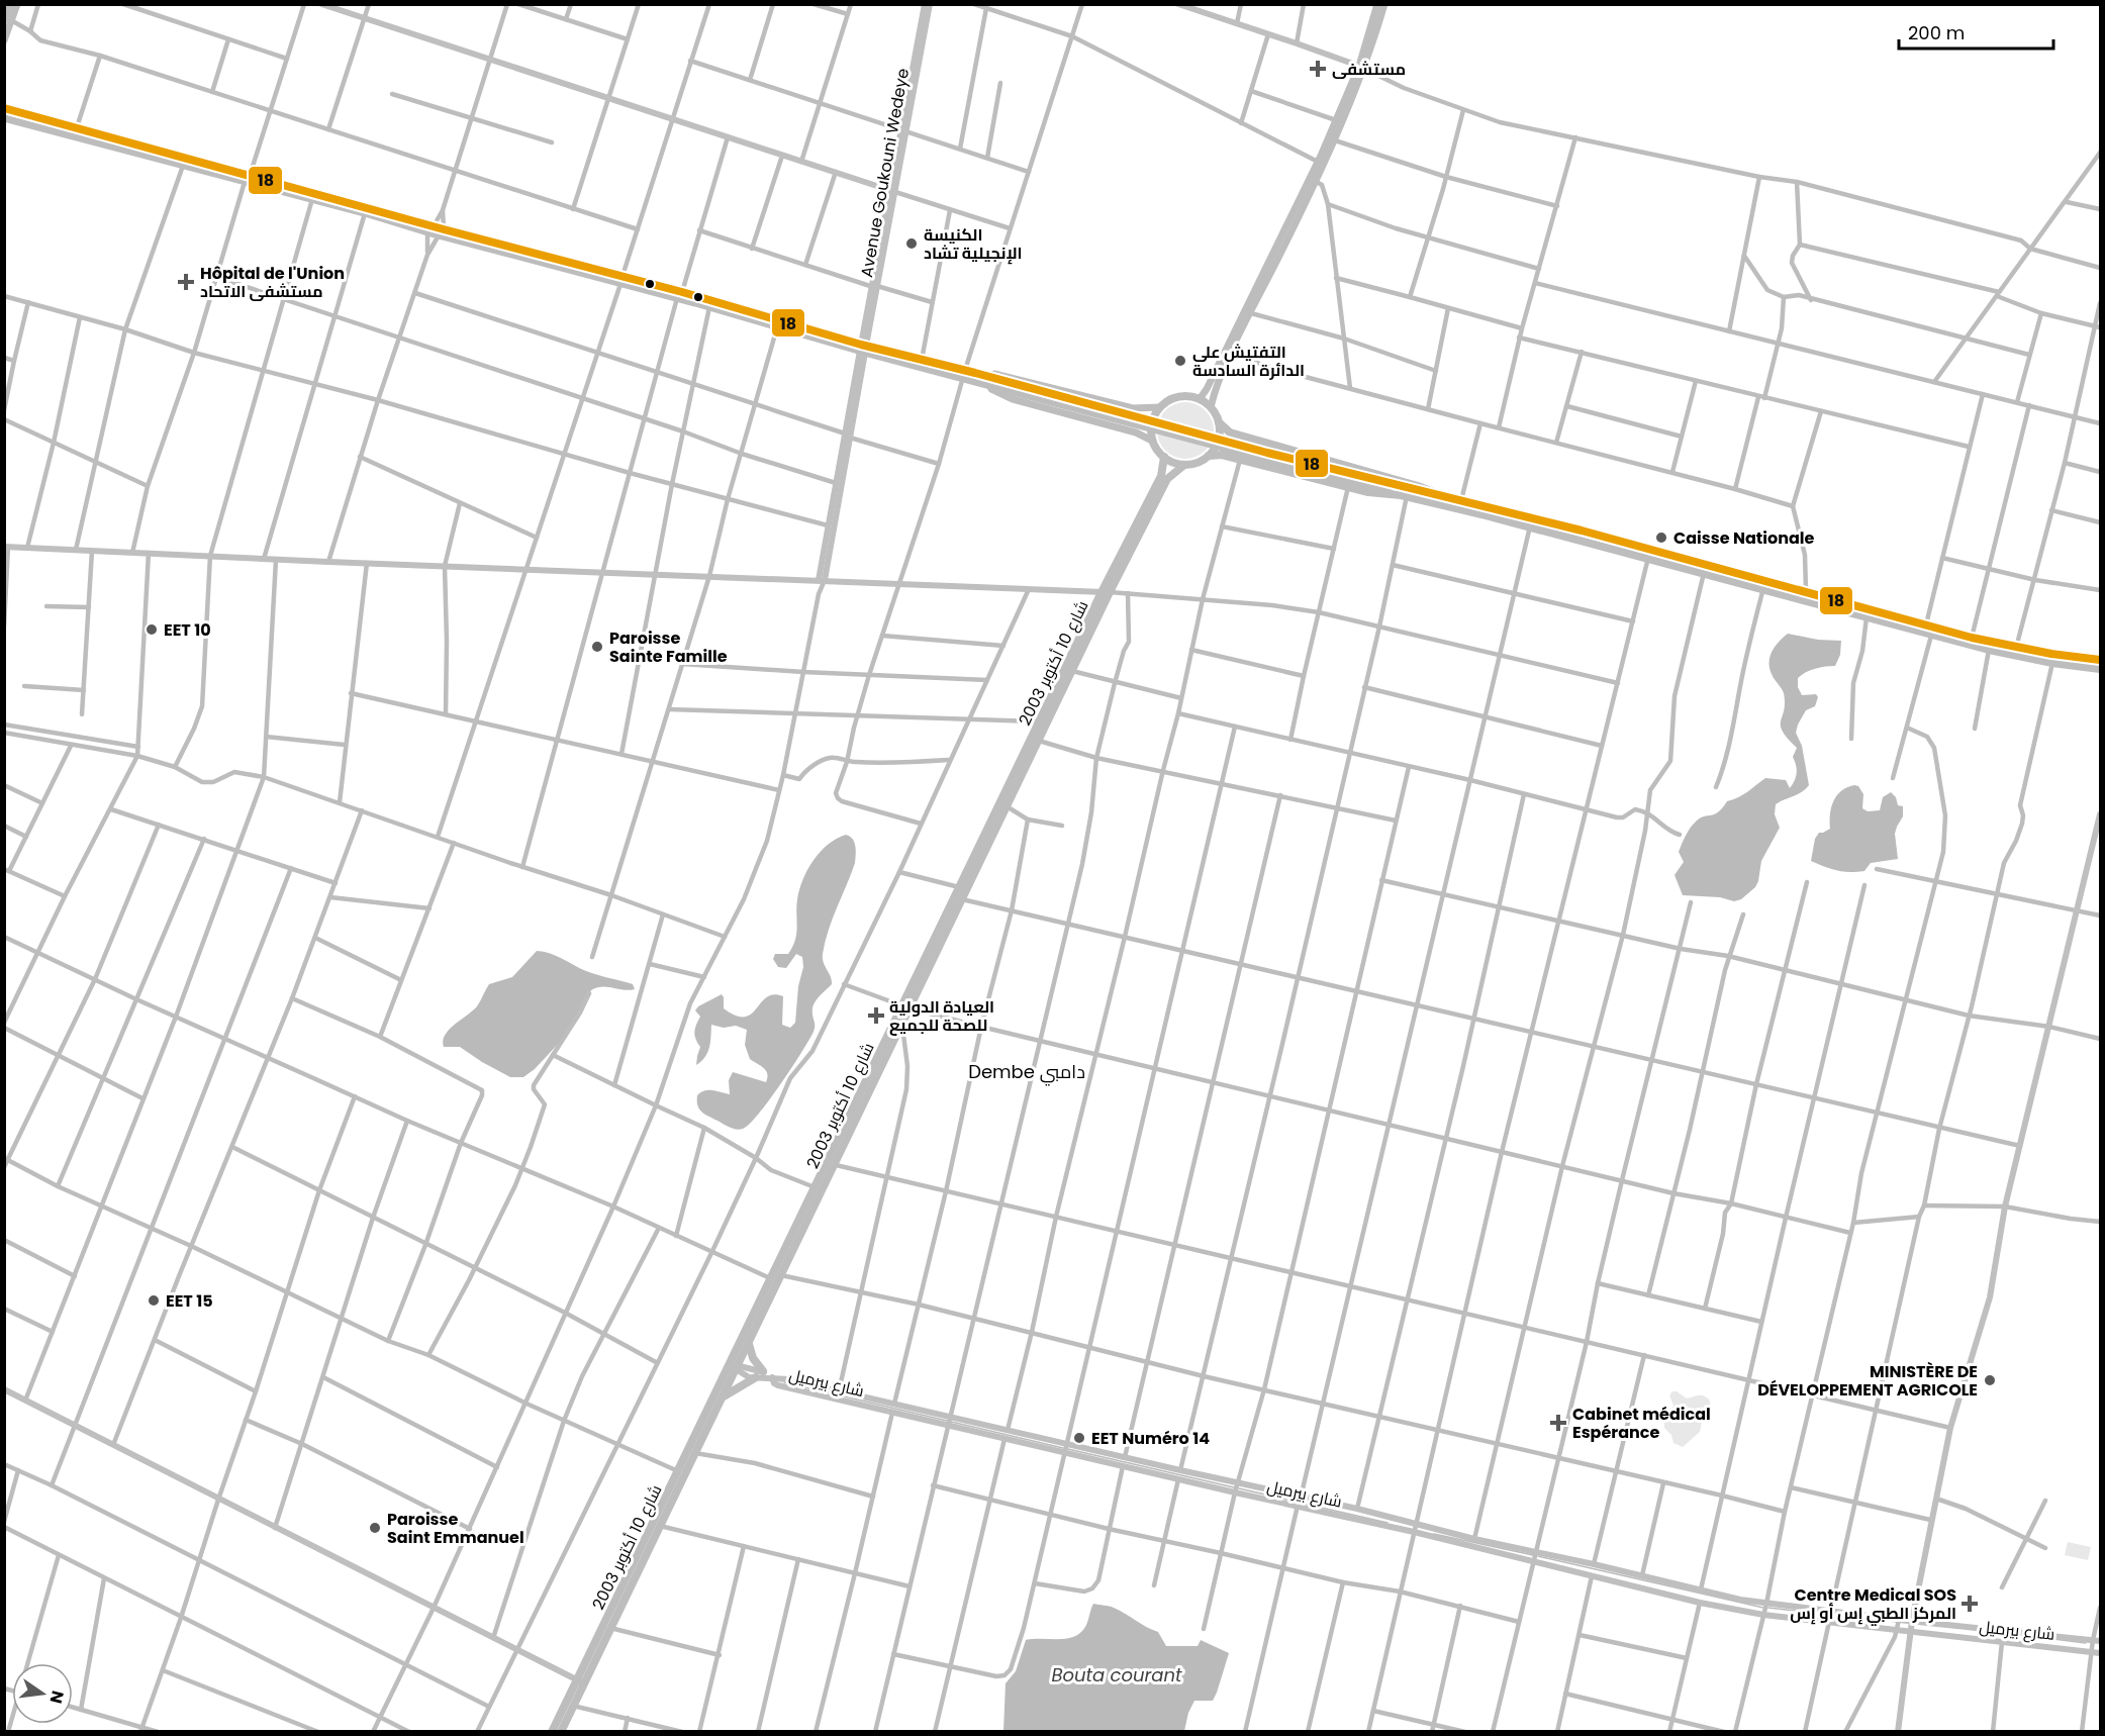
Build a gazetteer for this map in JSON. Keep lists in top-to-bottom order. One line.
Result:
{"streets":{"highway":["شارع 10 أكتوبر 2003"],"street":["Avenue Goukouni Wedeye","شارع بيرميل"]},"districts":["Dembe دامبي"],"water":["Bouta courant"],"places":{"health":["مستشفى","Hôpital de l'Union مستشفى الاتحاد","العيادة الدولية للصحة للجميع","Cabinet médical Espérance","Centre Medical SOS المركز الطبي إس أو إس"],"other":["الكنيسة الإنجيلية تشاد","التفتيش على الدائرة السادسة","Caisse Nationale","EET 10","Paroisse Sainte Famille","EET 15","MINISTÈRE DE DÉVELOPPEMENT AGRICOLE","EET Numéro 14","Paroisse Saint Emmanuel"]},"lines":["transit line 18"],"scale_bar":"200 m","north":"right"}
